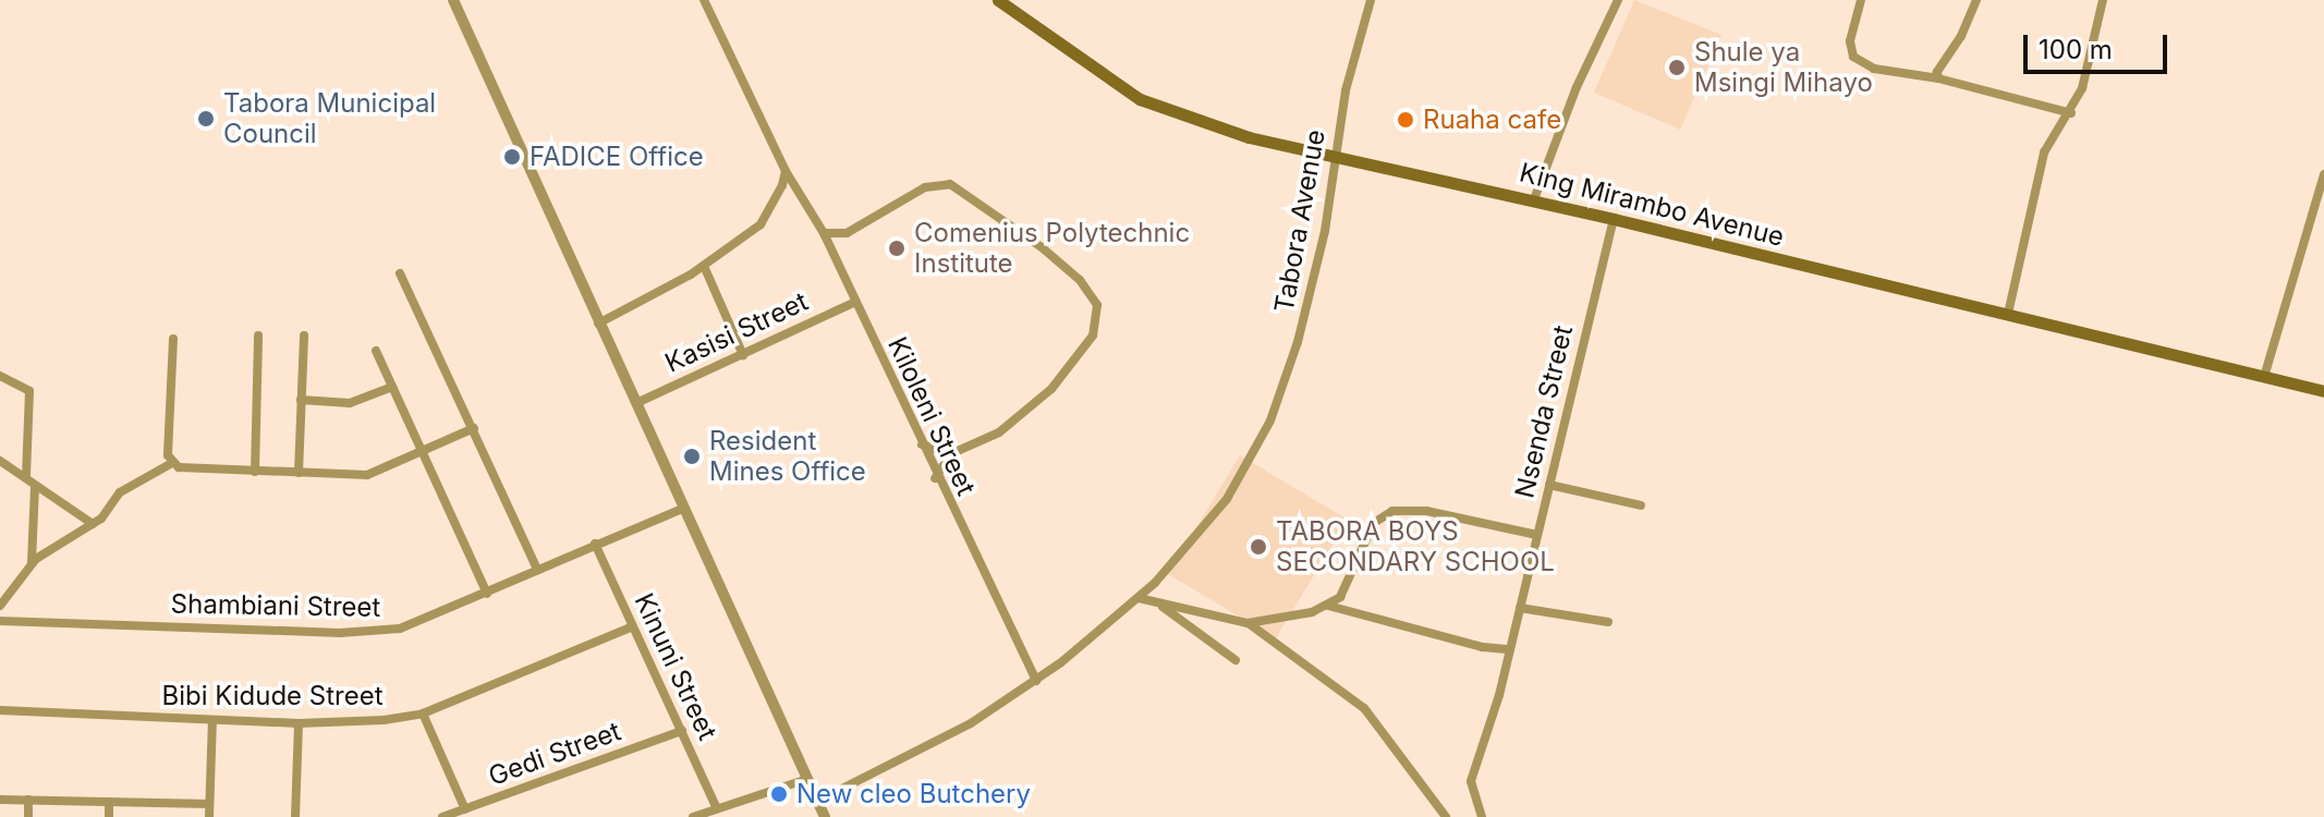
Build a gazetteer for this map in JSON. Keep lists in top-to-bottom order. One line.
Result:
{"streets":{"main road":["King Mirambo Avenue"],"street":["Tabora Avenue","Kasisi Street","Nsenda Street","Kiloleni Street","Shambiani Street","Kinuni Street","Bibi Kidude Street","Gedi Street"]},"crossings":[["King Mirambo Avenue","Tabora Avenue"],["King Mirambo Avenue","Nsenda Street"],["Tabora Avenue","Kiloleni Street"],["Kasisi Street","Kiloleni Street"],["Shambiani Street","Kinuni Street"],["Kinuni Street","Bibi Kidude Street"],["Kinuni Street","Gedi Street"]],"places":["Shule ya Msingi Mihayo","Tabora Municipal Council","Ruaha cafe","FADICE Office","Comenius Polytechnic Institute","Resident Mines Office","TABORA BOYS SECONDARY SCHOOL","New cleo Butchery"],"scale_bar":"100 m"}
